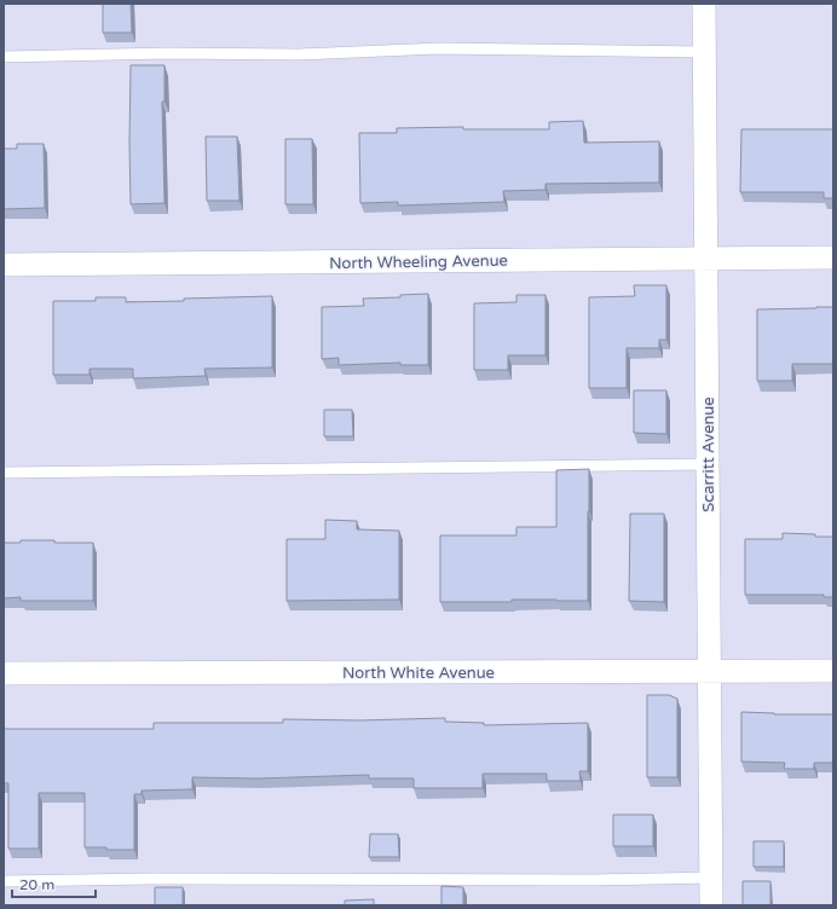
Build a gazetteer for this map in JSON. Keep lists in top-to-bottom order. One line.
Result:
{"streets":{"street":["North Wheeling Avenue","Scarritt Avenue","North White Avenue"]},"crossings":[["North Wheeling Avenue","Scarritt Avenue"],["Scarritt Avenue","North White Avenue"]],"scale_bar":"20 m"}
